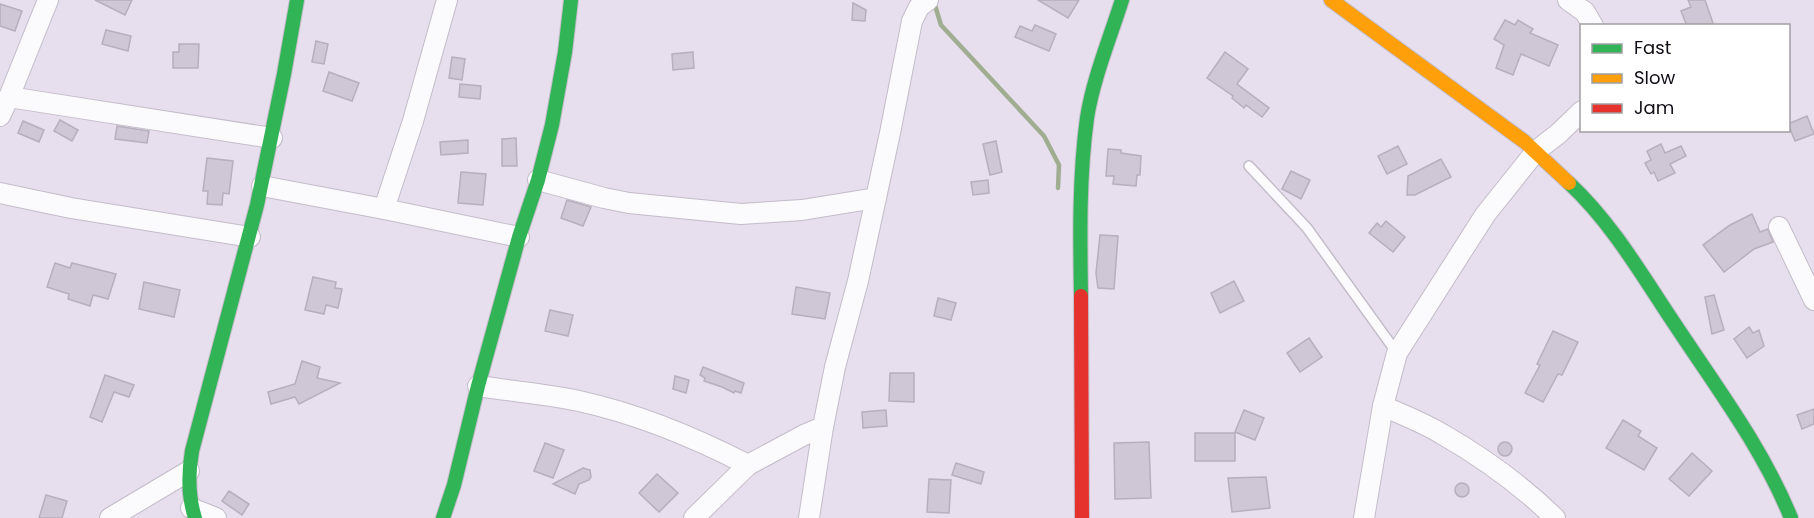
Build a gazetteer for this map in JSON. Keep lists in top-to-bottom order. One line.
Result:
{"legend":["Fast","Slow","Jam"]}
